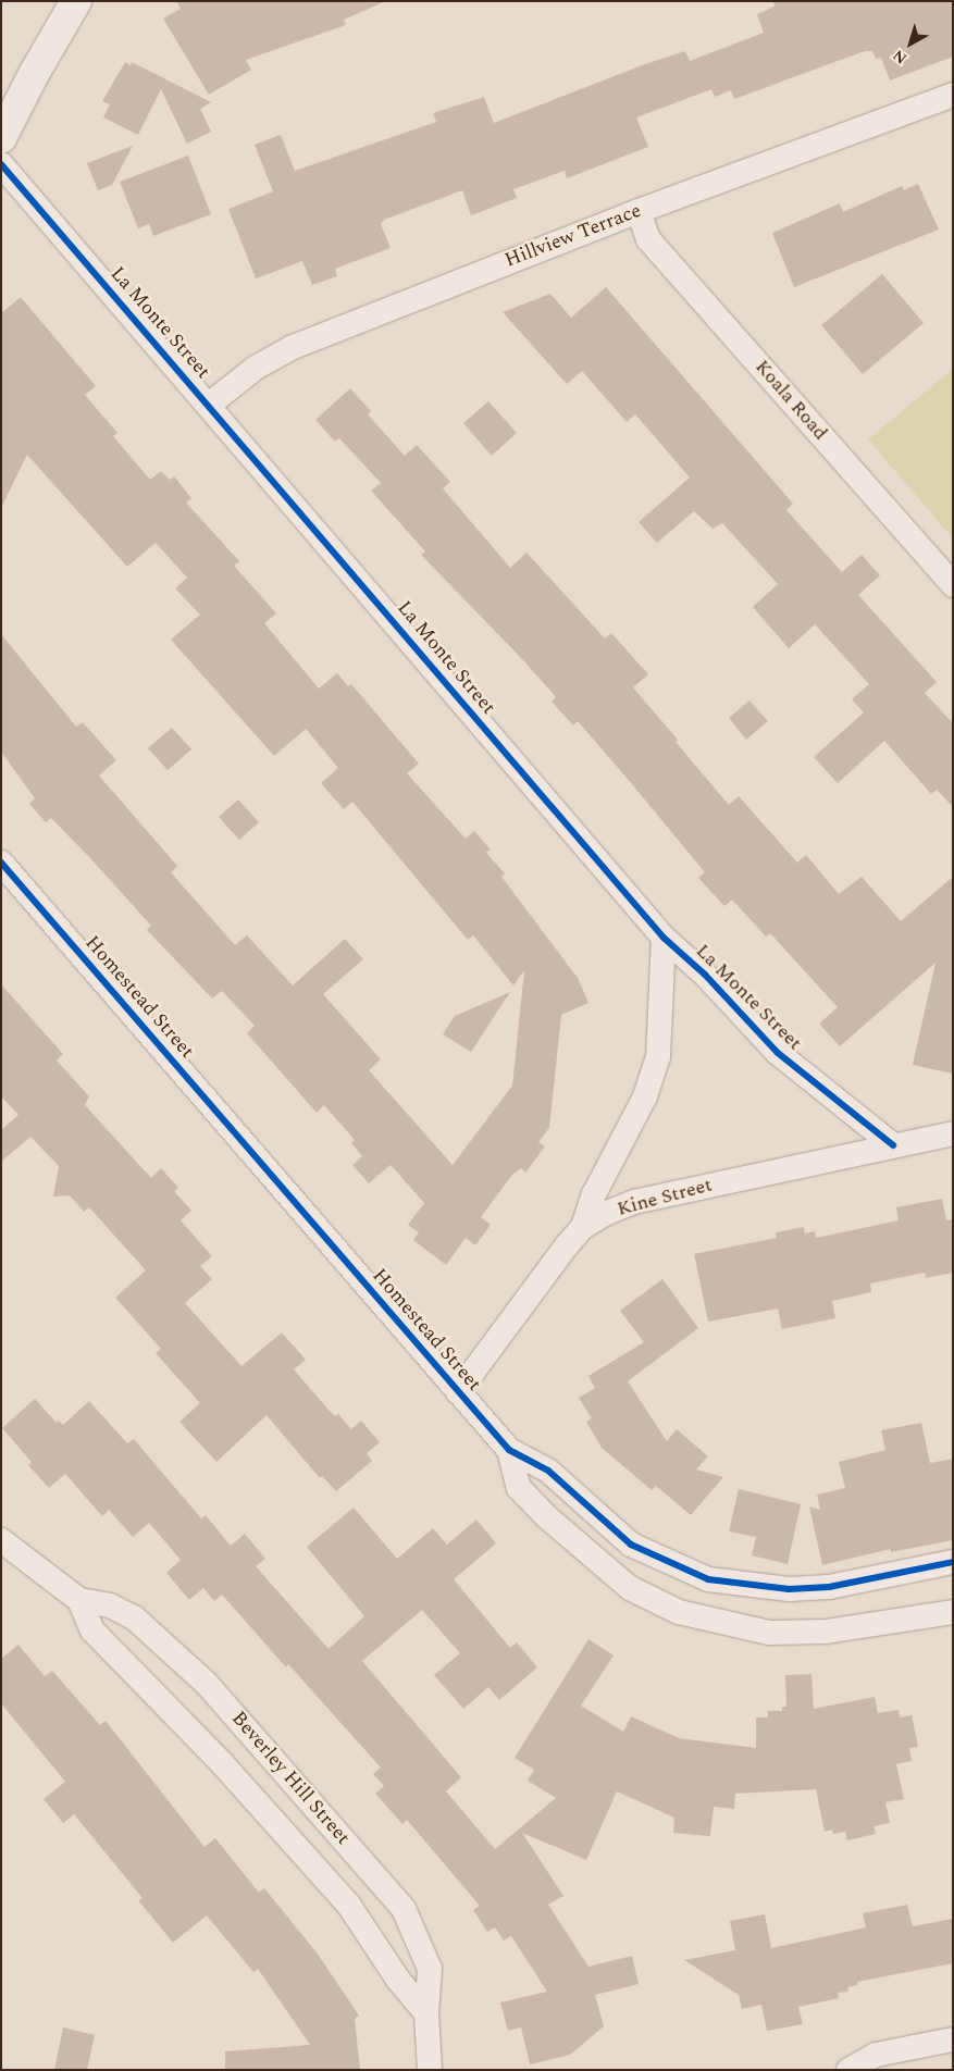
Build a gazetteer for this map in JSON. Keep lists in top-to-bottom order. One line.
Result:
{"streets":{"street":["Hillview Terrace","La Monte Street","Koala Road","Homestead Street","Kine Street","Beverley Hill Street"]},"crossings":[["Hillview Terrace","La Monte Street"],["Hillview Terrace","Koala Road"],["La Monte Street","Kine Street"],["Homestead Street","Kine Street"]],"north":"bottom left"}
